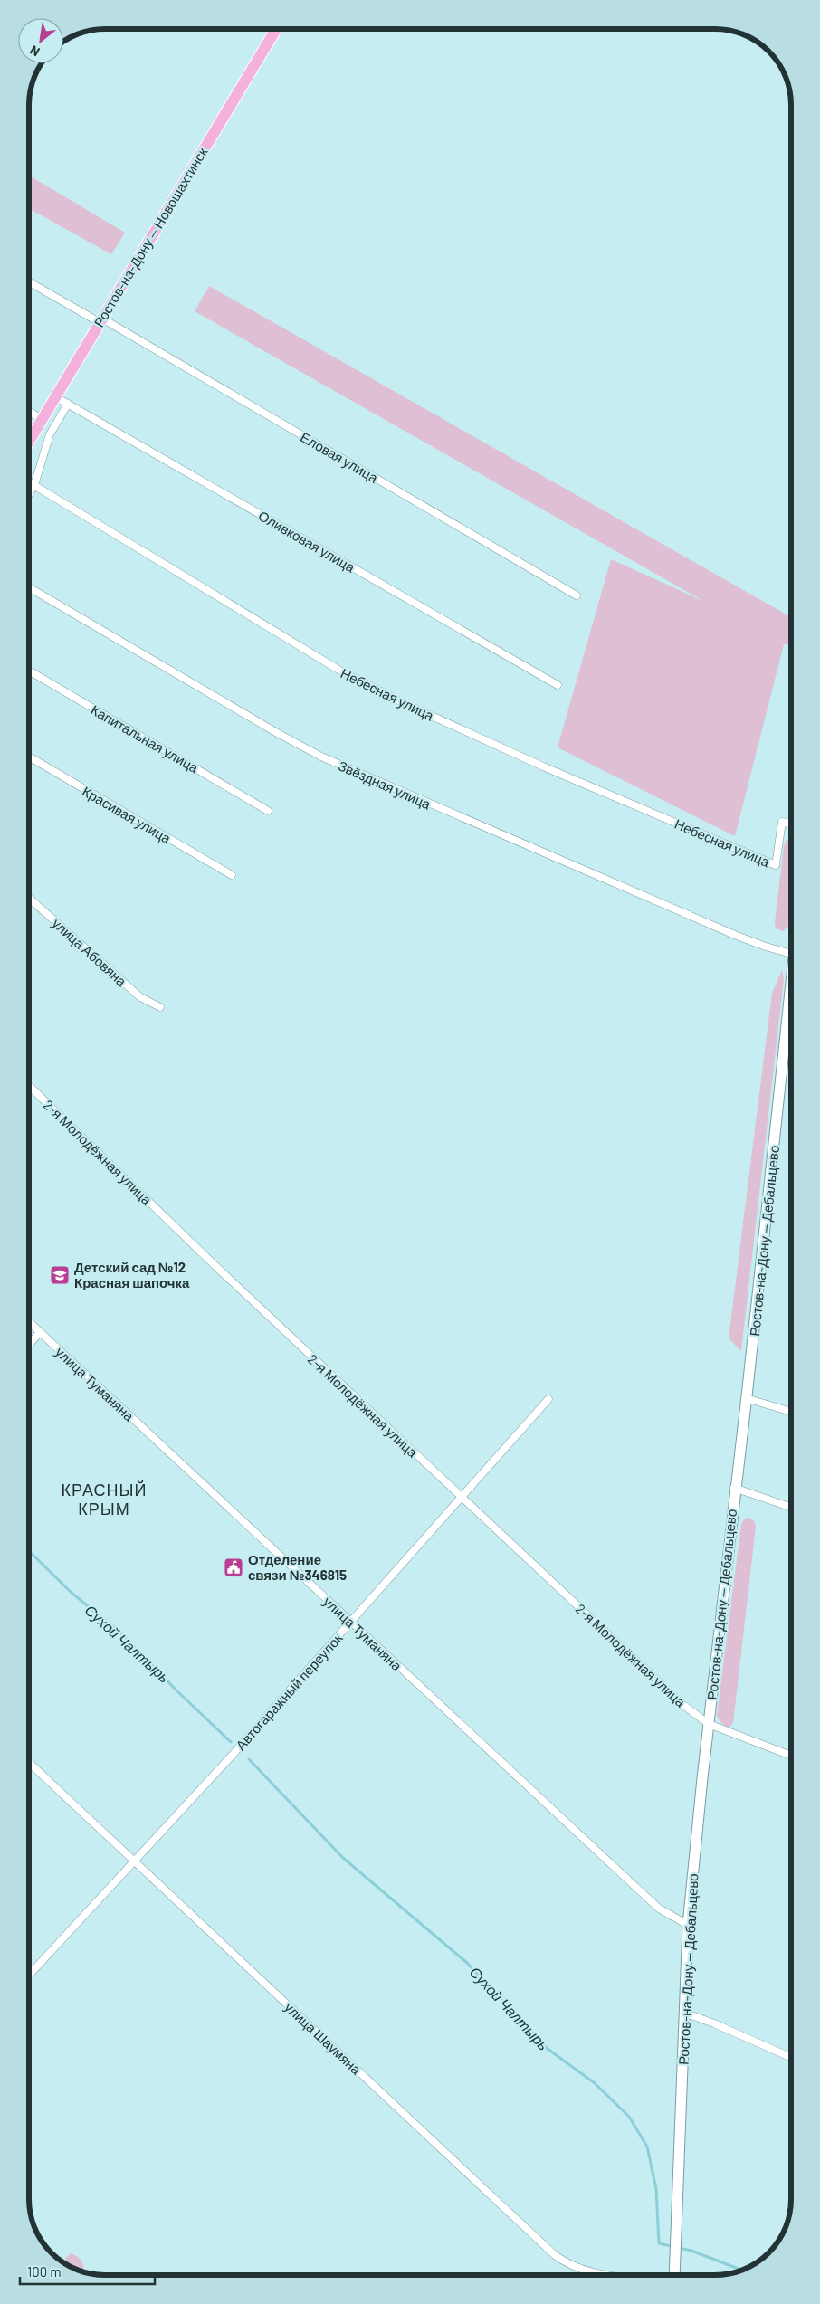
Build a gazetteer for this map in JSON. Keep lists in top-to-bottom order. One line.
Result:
{"streets":{"main road":["Ростов-на-Дону — Новошахтинск"],"street":["Еловая улица","Оливковая улица","Небесная улица","Капитальная улица","Звёздная улица","Красивая улица","улица Абовяна","2-я Молодёжная улица","Ростов-на-Дону — Дебальцево","улица Туманяна","Автогаражный переулок","улица Шаумяна"]},"crossings":[["Ростов-на-Дону — Новошахтинск","Еловая улица"],["Ростов-на-Дону — Новошахтинск","Оливковая улица"],["2-я Молодёжная улица","Ростов-на-Дону — Дебальцево"],["2-я Молодёжная улица","Автогаражный переулок"],["Ростов-на-Дону — Дебальцево","улица Туманяна"],["улица Туманяна","Автогаражный переулок"],["Автогаражный переулок","улица Шаумяна"]],"districts":["КРАСНЫЙ КРЫМ"],"water":["Сухой Чалтырь"],"places":{"school or university":["Детский сад №12 Красная шапочка"],"public building":["Отделение связи №346815"]},"scale_bar":"100 m","north":"bottom left"}
